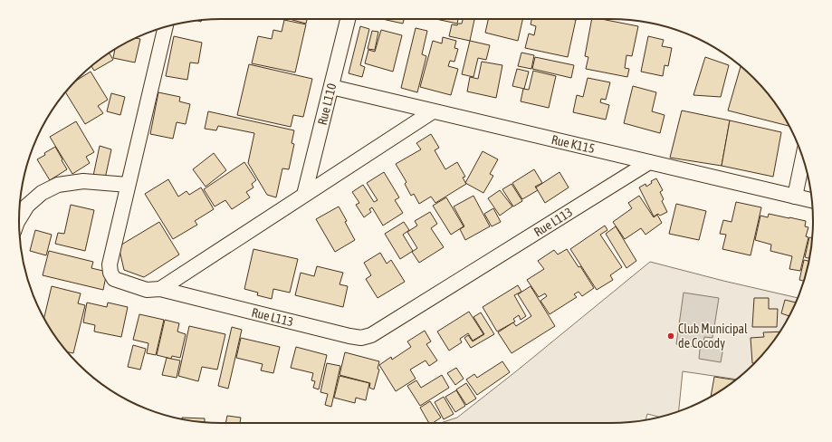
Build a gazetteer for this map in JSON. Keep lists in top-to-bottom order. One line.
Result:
{"streets":{"street":["Rue L110","Rue K115","Rue L113"]},"crossings":[["Rue L110","Rue K115"],["Rue K115","Rue L113"]],"places":["Club Municipal de Cocody"]}
